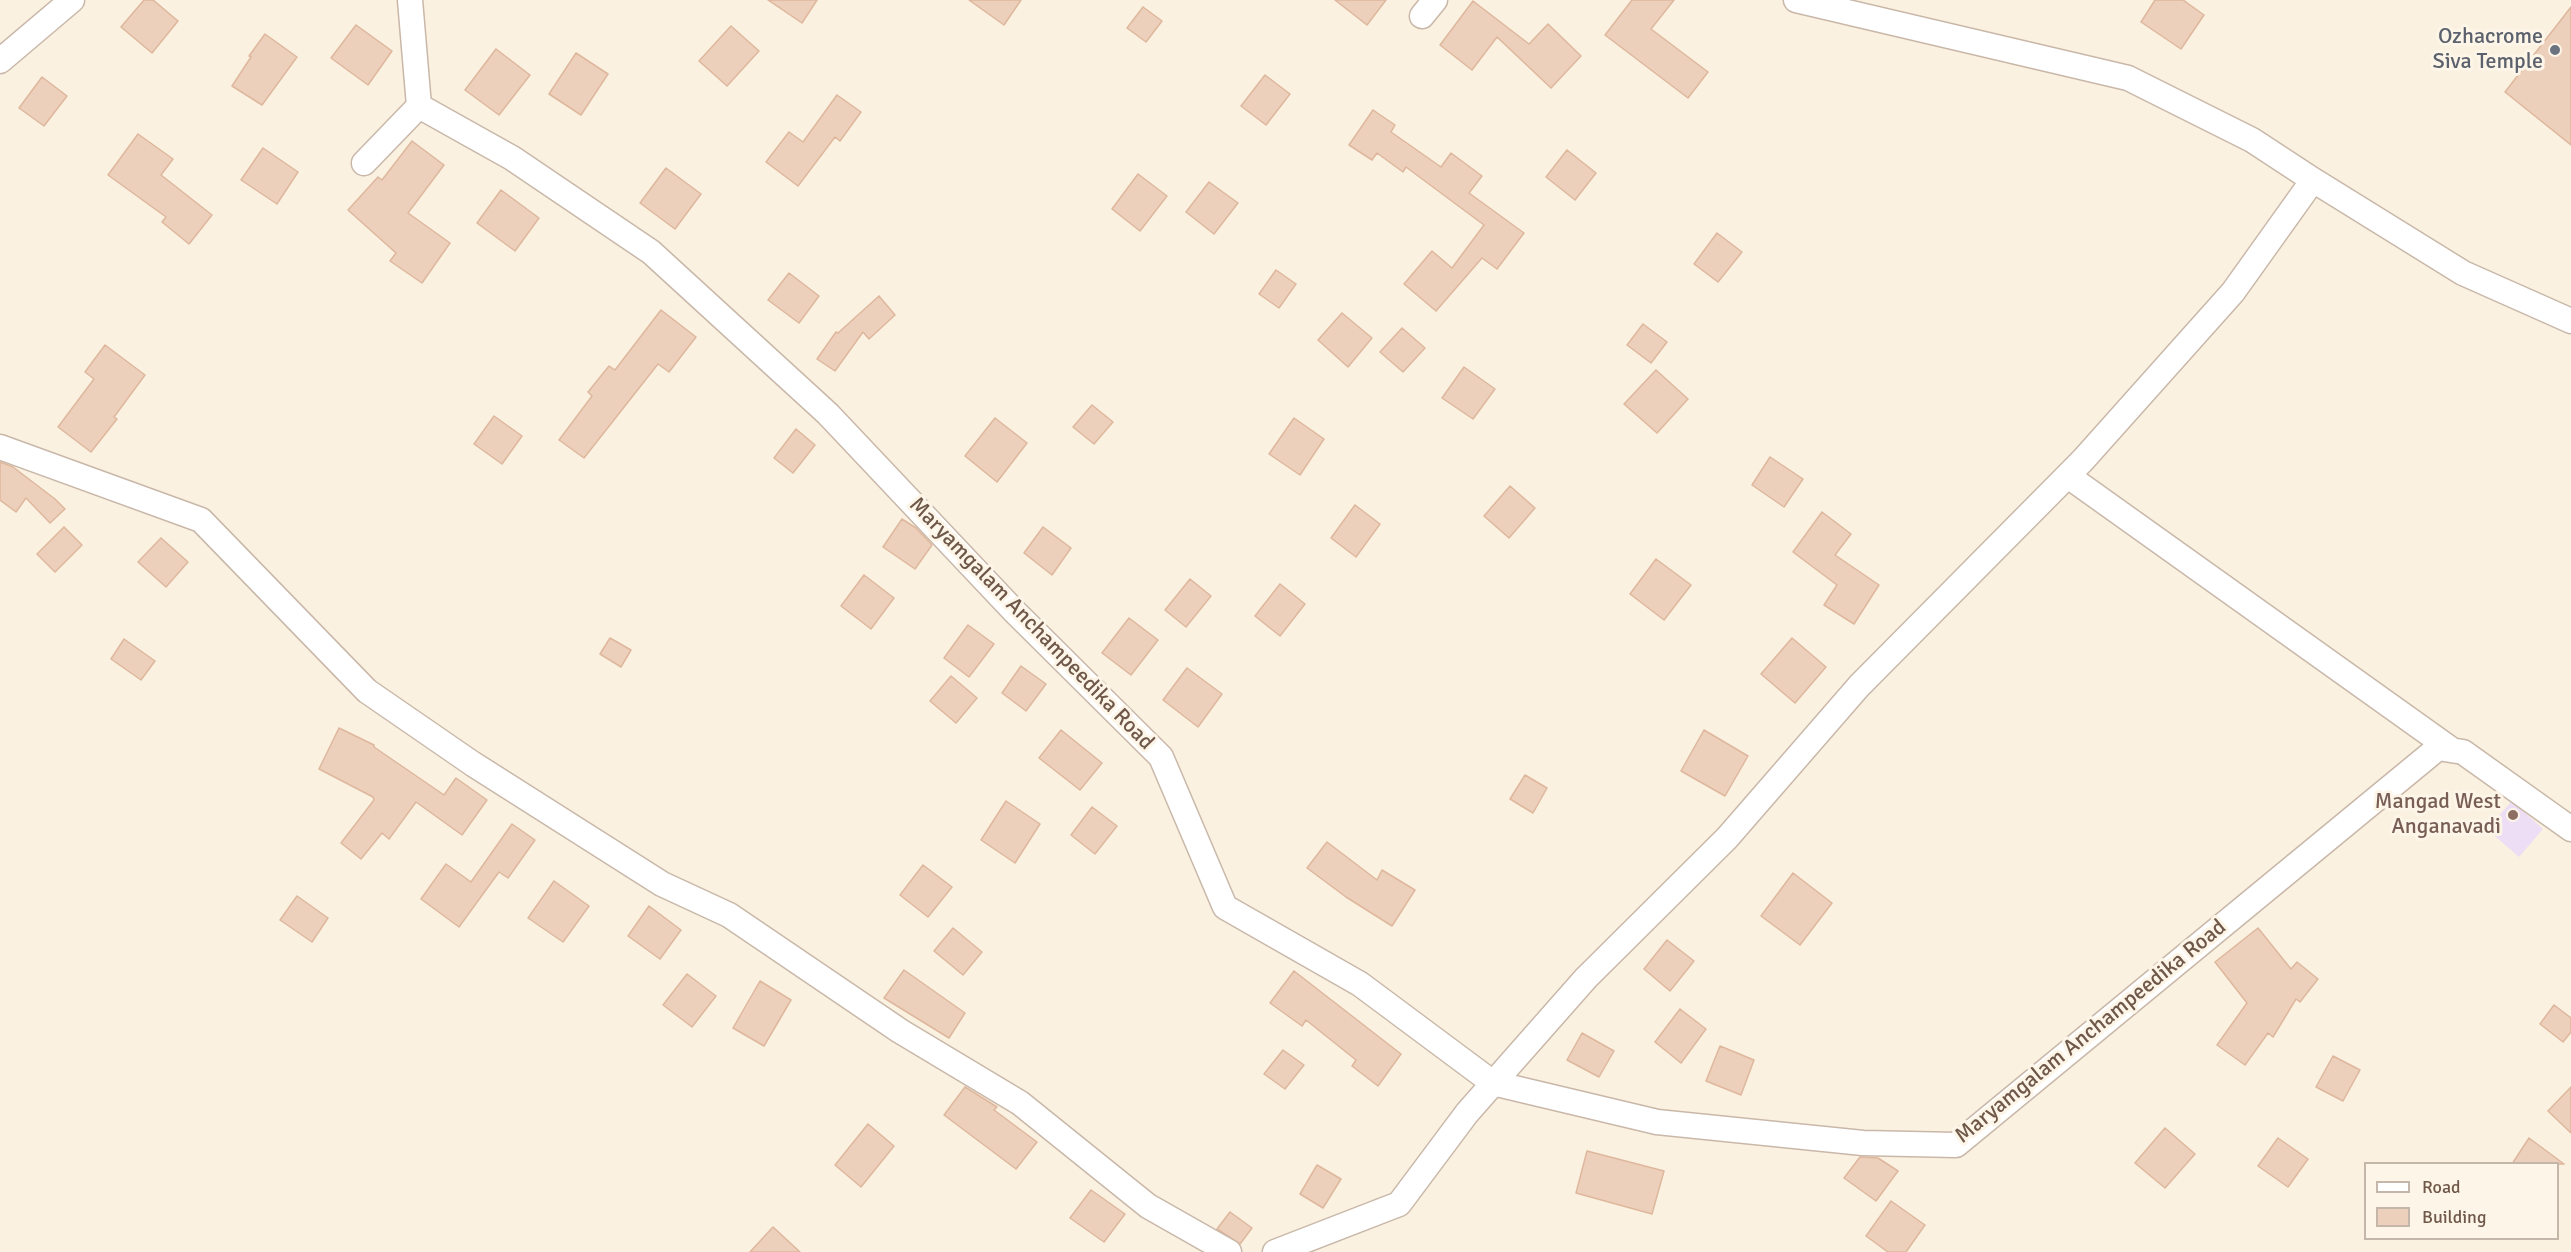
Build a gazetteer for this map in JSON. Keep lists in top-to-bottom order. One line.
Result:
{"streets":{"street":["Maryamgalam Anchampeedika Road"]},"places":["Ozhacrome Siva Temple","Mangad West Anganavadi"],"legend":["Road","Building"]}
